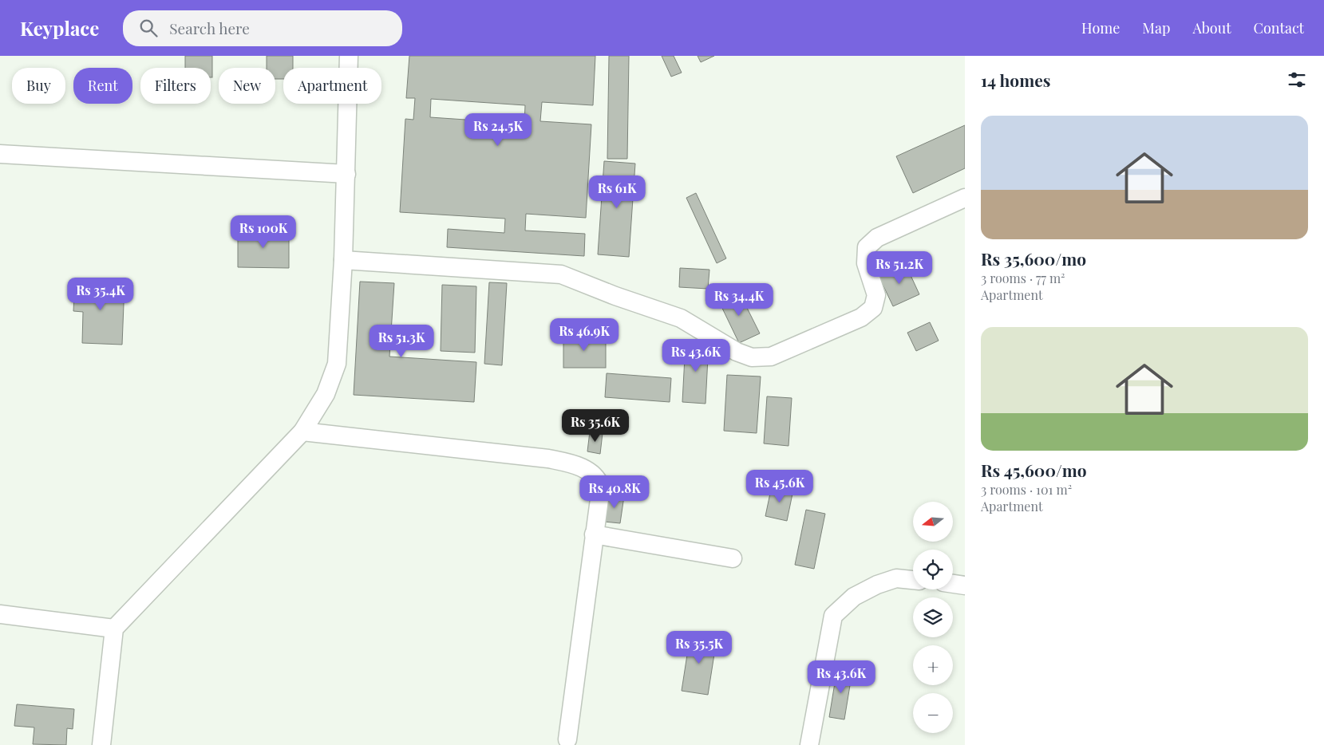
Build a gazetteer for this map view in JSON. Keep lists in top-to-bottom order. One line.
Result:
{"north":"left","page":{"header":"Keyplace","search":"Search here","nav":["Home","Map","About","Contact"],"heading":"14 homes","chip":["Buy","Rent","Filters","New","Apartment"],"list":[{"name":"Rs 35,600/mo","note":"3 rooms · 77 m² · Apartment"},{"name":"Rs 45,600/mo","note":"3 rooms · 101 m² · Apartment"}],"price":["Rs 24.5K","Rs 61K","Rs 100K","Rs 51.2K","Rs 35.4K","Rs 34.4K","Rs 46.9K","Rs 51.3K","Rs 43.6K","Rs 35.6K","Rs 45.6K","Rs 40.8K","Rs 35.5K","Rs 43.6K"],"map_buttons":["+","−"]}}
